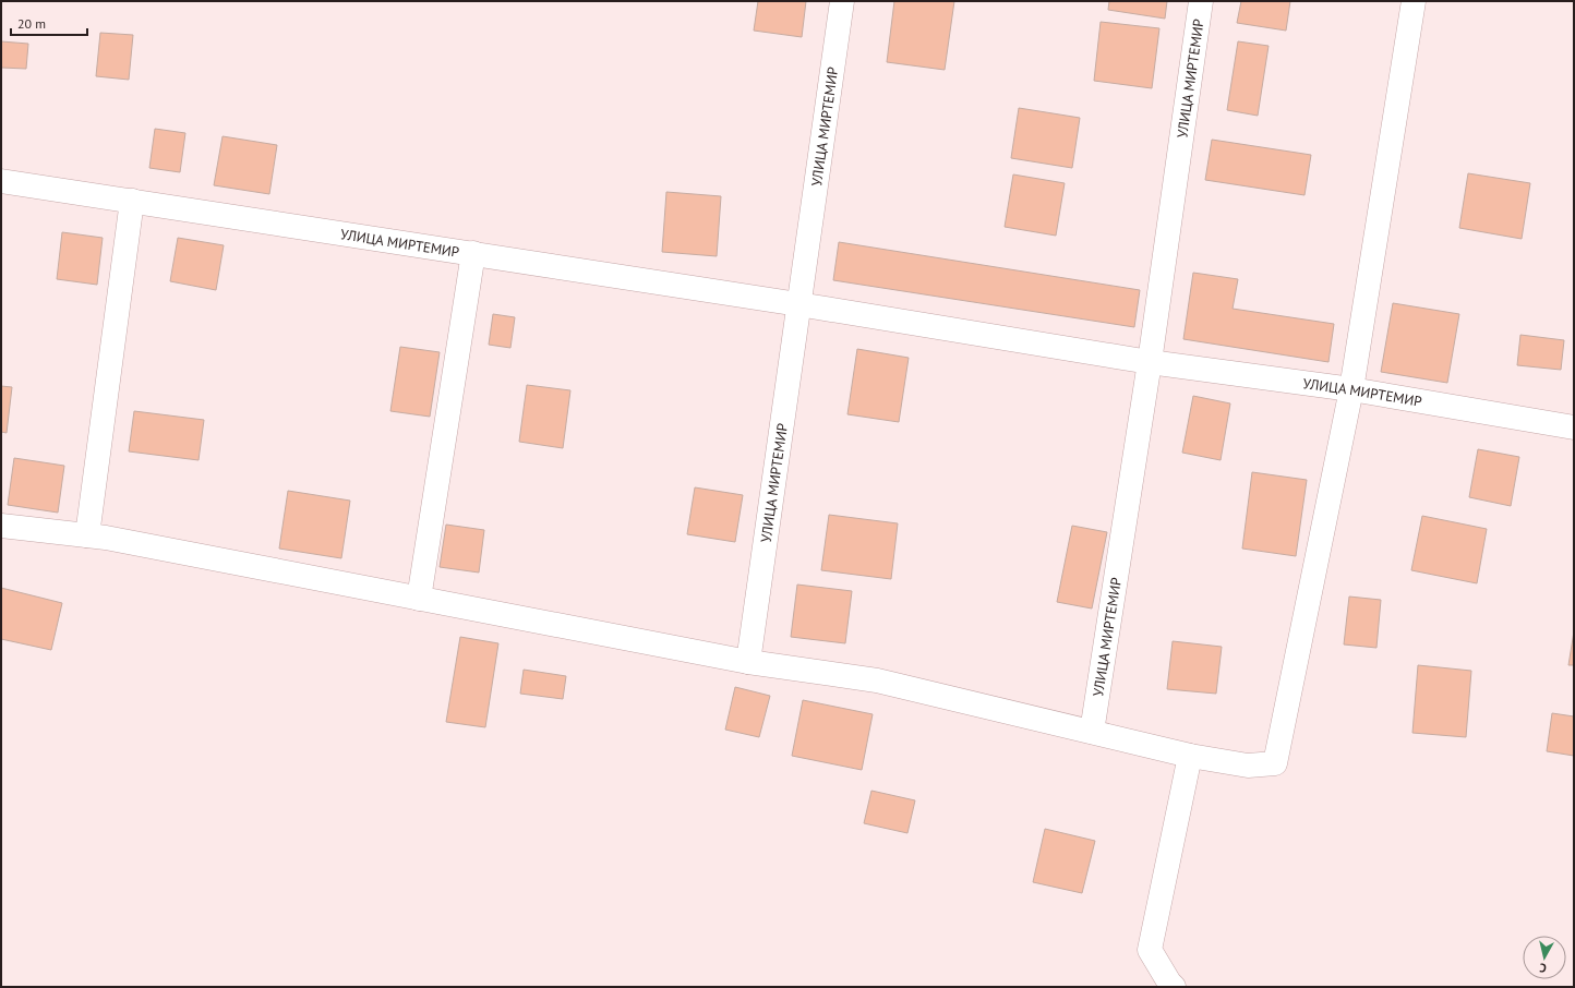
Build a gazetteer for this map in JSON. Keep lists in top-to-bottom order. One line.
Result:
{"streets":{"street":["УЛИЦА МИРТЕМИР"]},"scale_bar":"20 m","north":"bottom"}
